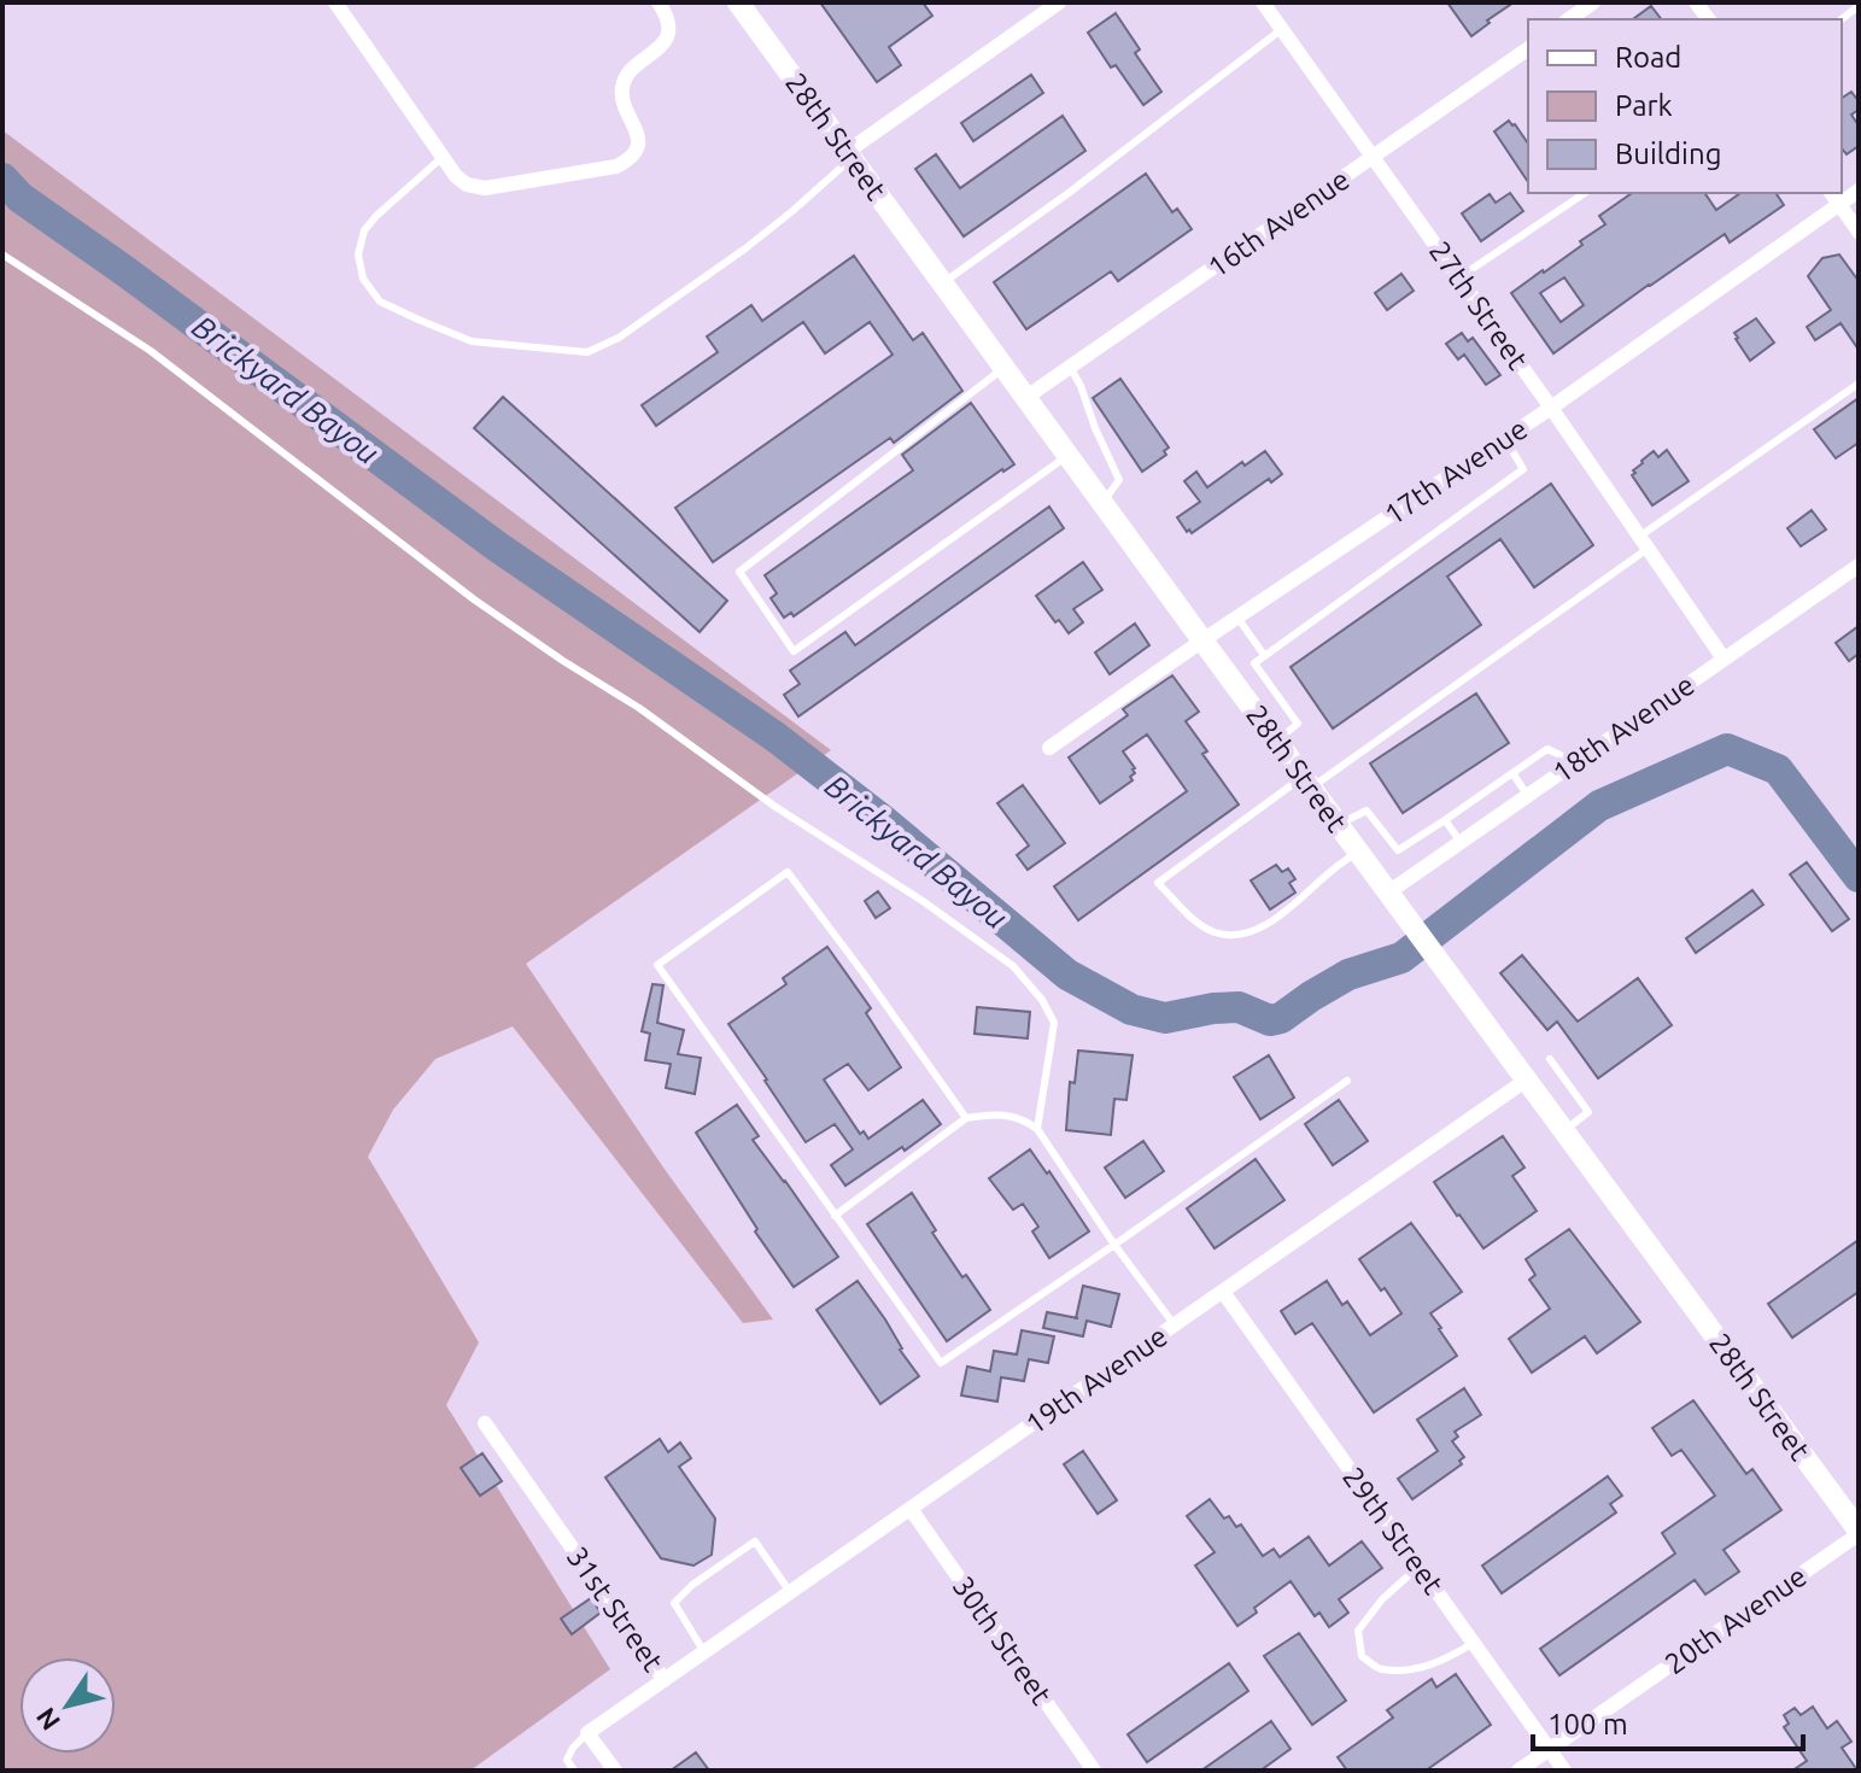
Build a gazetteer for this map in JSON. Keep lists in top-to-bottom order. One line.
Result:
{"streets":{"main road":["28th Street"],"street":["16th Avenue","27th Street","17th Avenue","18th Avenue","19th Avenue","29th Street","31st Street","20th Avenue","30th Street"]},"crossings":[["28th Street","16th Avenue"],["28th Street","17th Avenue"],["28th Street","18th Avenue"],["28th Street","19th Avenue"],["28th Street","20th Avenue"],["16th Avenue","27th Street"],["27th Street","17th Avenue"],["27th Street","18th Avenue"],["19th Avenue","29th Street"],["19th Avenue","31st Street"],["19th Avenue","30th Street"],["29th Street","20th Avenue"]],"water":["Brickyard Bayou"],"legend":["Road","Park","Building"],"scale_bar":"100 m","north":"bottom left"}
